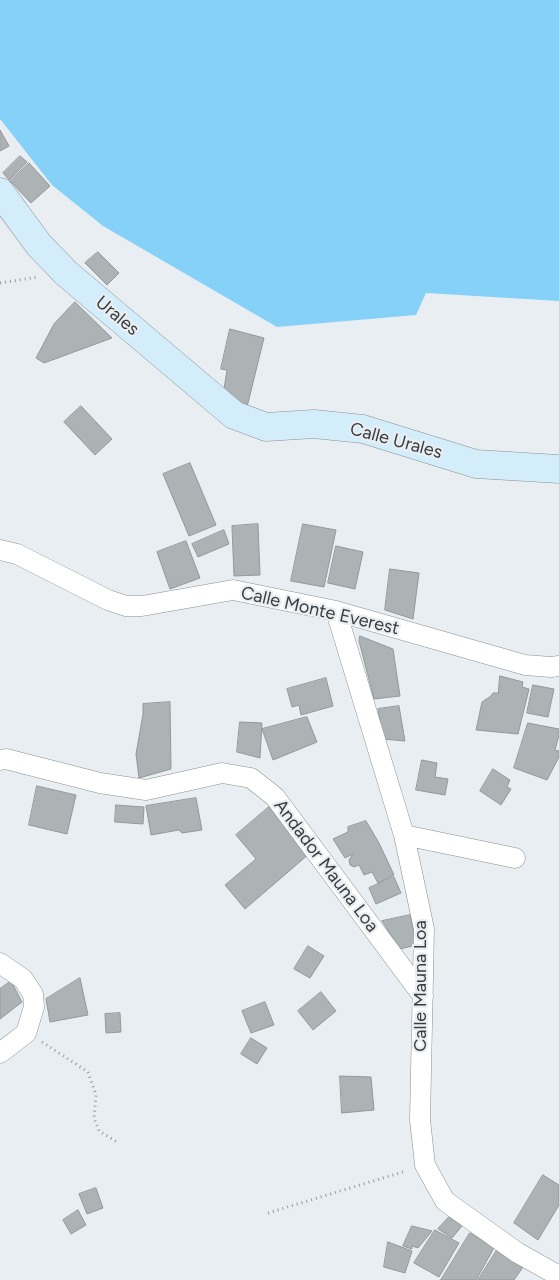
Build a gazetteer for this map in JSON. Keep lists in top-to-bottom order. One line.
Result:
{"streets":{"street":["Urales","Calle Urales","Calle Monte Everest","Andador Mauna Loa","Calle Mauna Loa"]},"crossings":[["Urales","Calle Urales"],["Calle Monte Everest","Calle Mauna Loa"],["Andador Mauna Loa","Calle Mauna Loa"]]}
